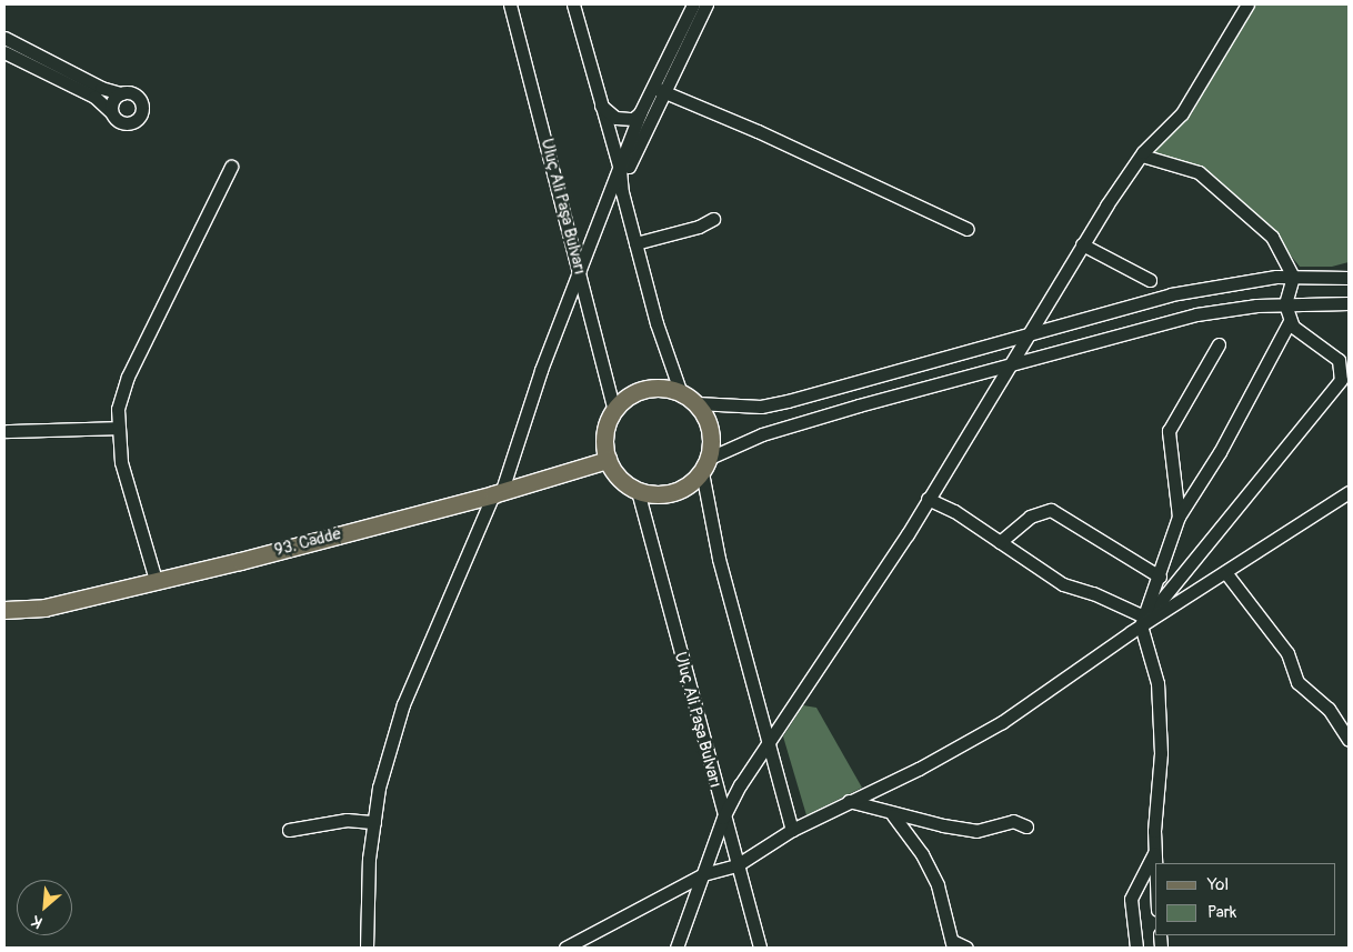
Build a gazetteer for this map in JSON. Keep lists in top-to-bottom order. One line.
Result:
{"streets":{"main road":["93. Cadde"],"street":["Uluç Ali Paşa Bulvarı"]},"crossings":[["Uluç Ali Paşa Bulvarı","93. Cadde"]],"legend":["Yol","Park"],"north":"bottom left"}
